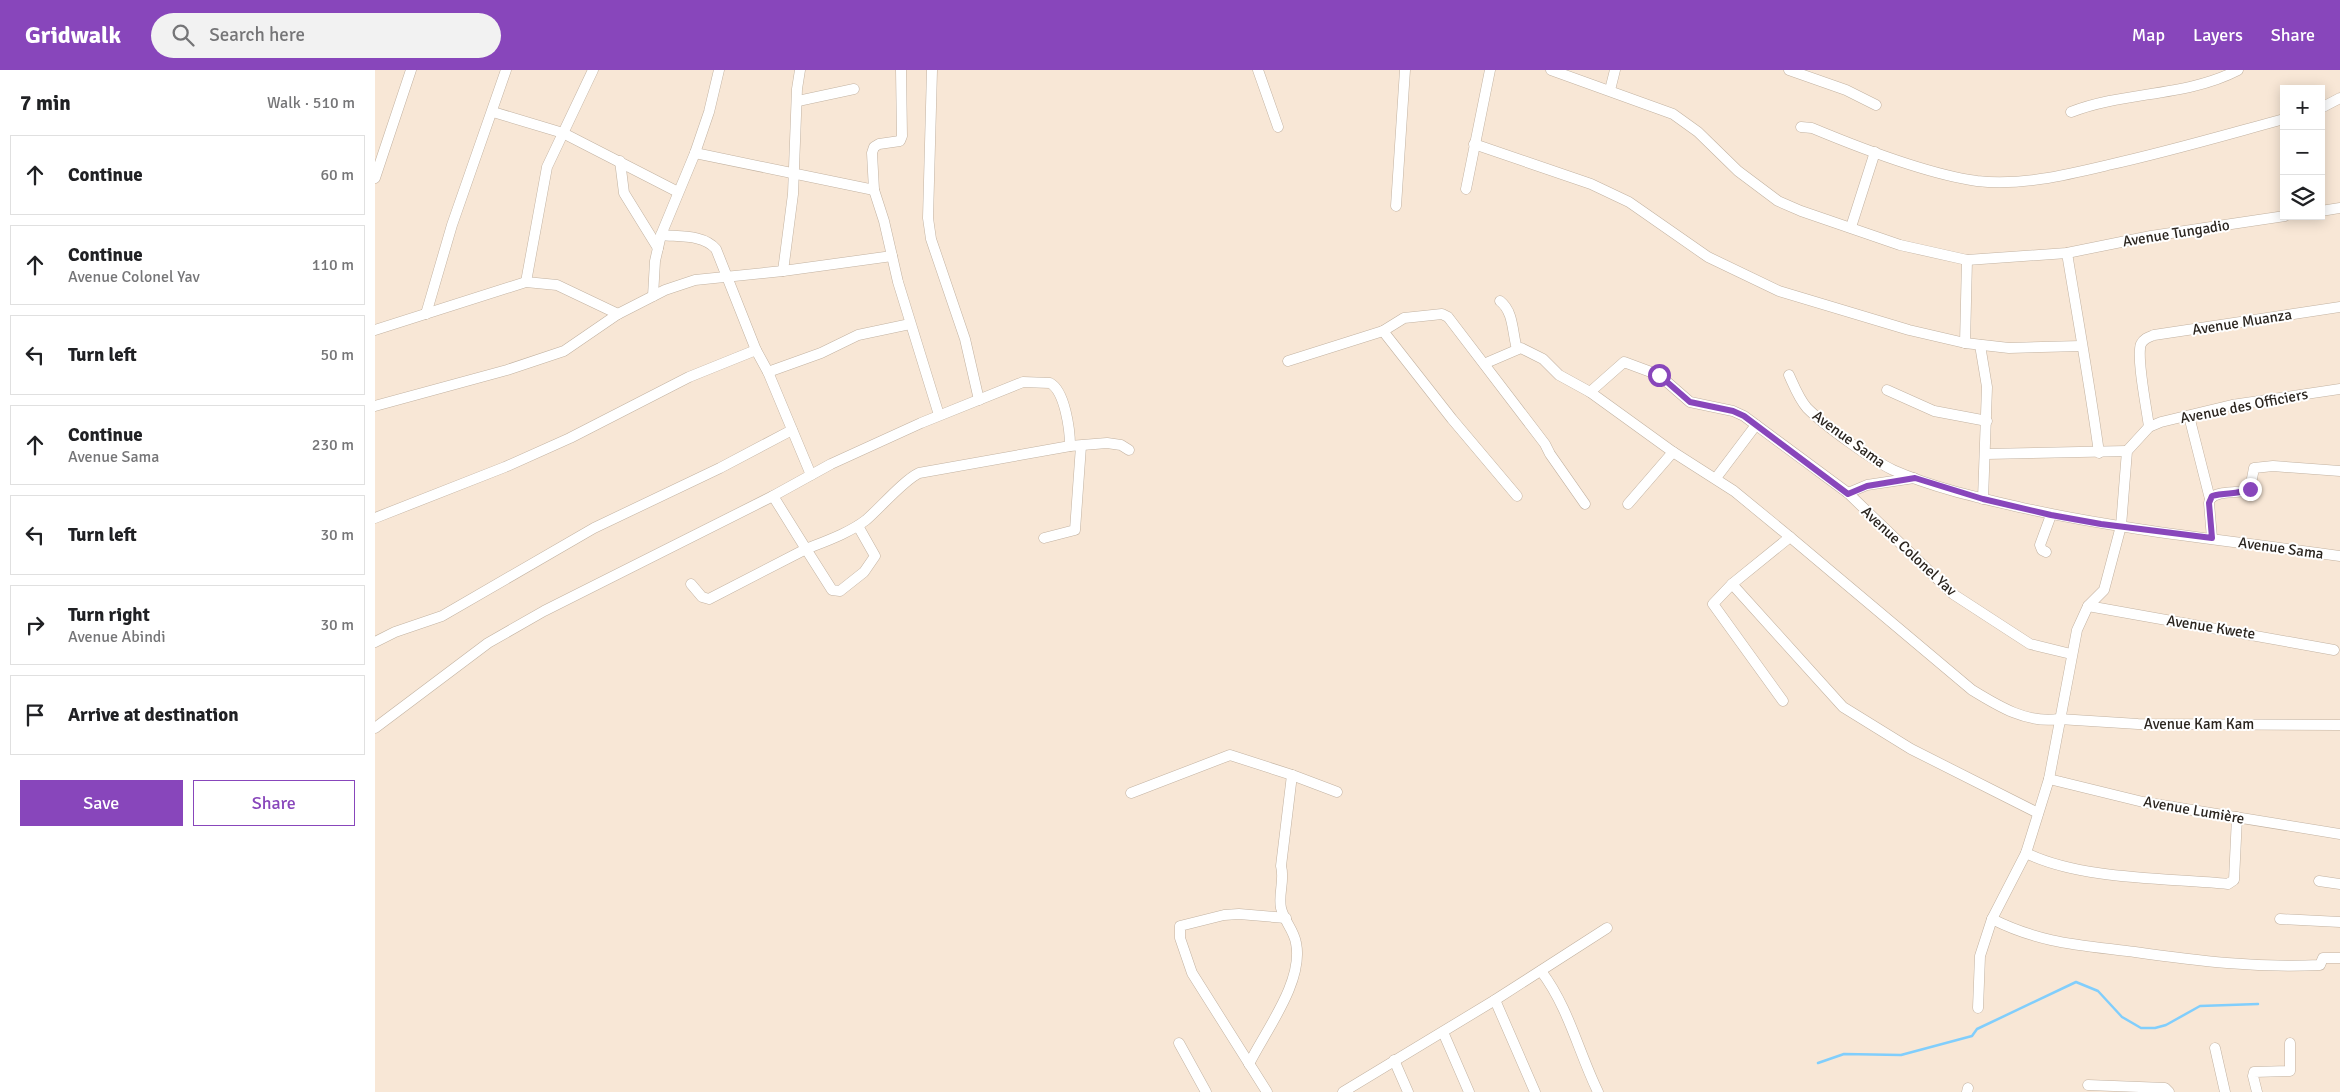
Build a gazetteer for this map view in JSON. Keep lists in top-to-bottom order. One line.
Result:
{"streets":{"street":["Avenue Tungadio","Avenue Muanza","Avenue des Officiers","Avenue Sama","Avenue Colonel Yav","Avenue Kwete","Avenue Kam Kam","Avenue Lumière"]},"crossings":[["Avenue Muanza","Avenue des Officiers"],["Avenue Colonel Yav","Avenue Kam Kam"]],"page":{"header":"Gridwalk","search":"Search here","nav":["Map","Layers","Share"],"heading":["7 min","Walk · 510 m"],"map_buttons":["+","−"],"list":[["Continue","60 m"],["Continue","Avenue Colonel Yav","110 m"],["Turn left","50 m"],["Continue","Avenue Sama","230 m"],["Turn left","30 m"],["Turn right","Avenue Abindi","30 m"],"Arrive at destination"],"buttons":["Save","Share"]}}
